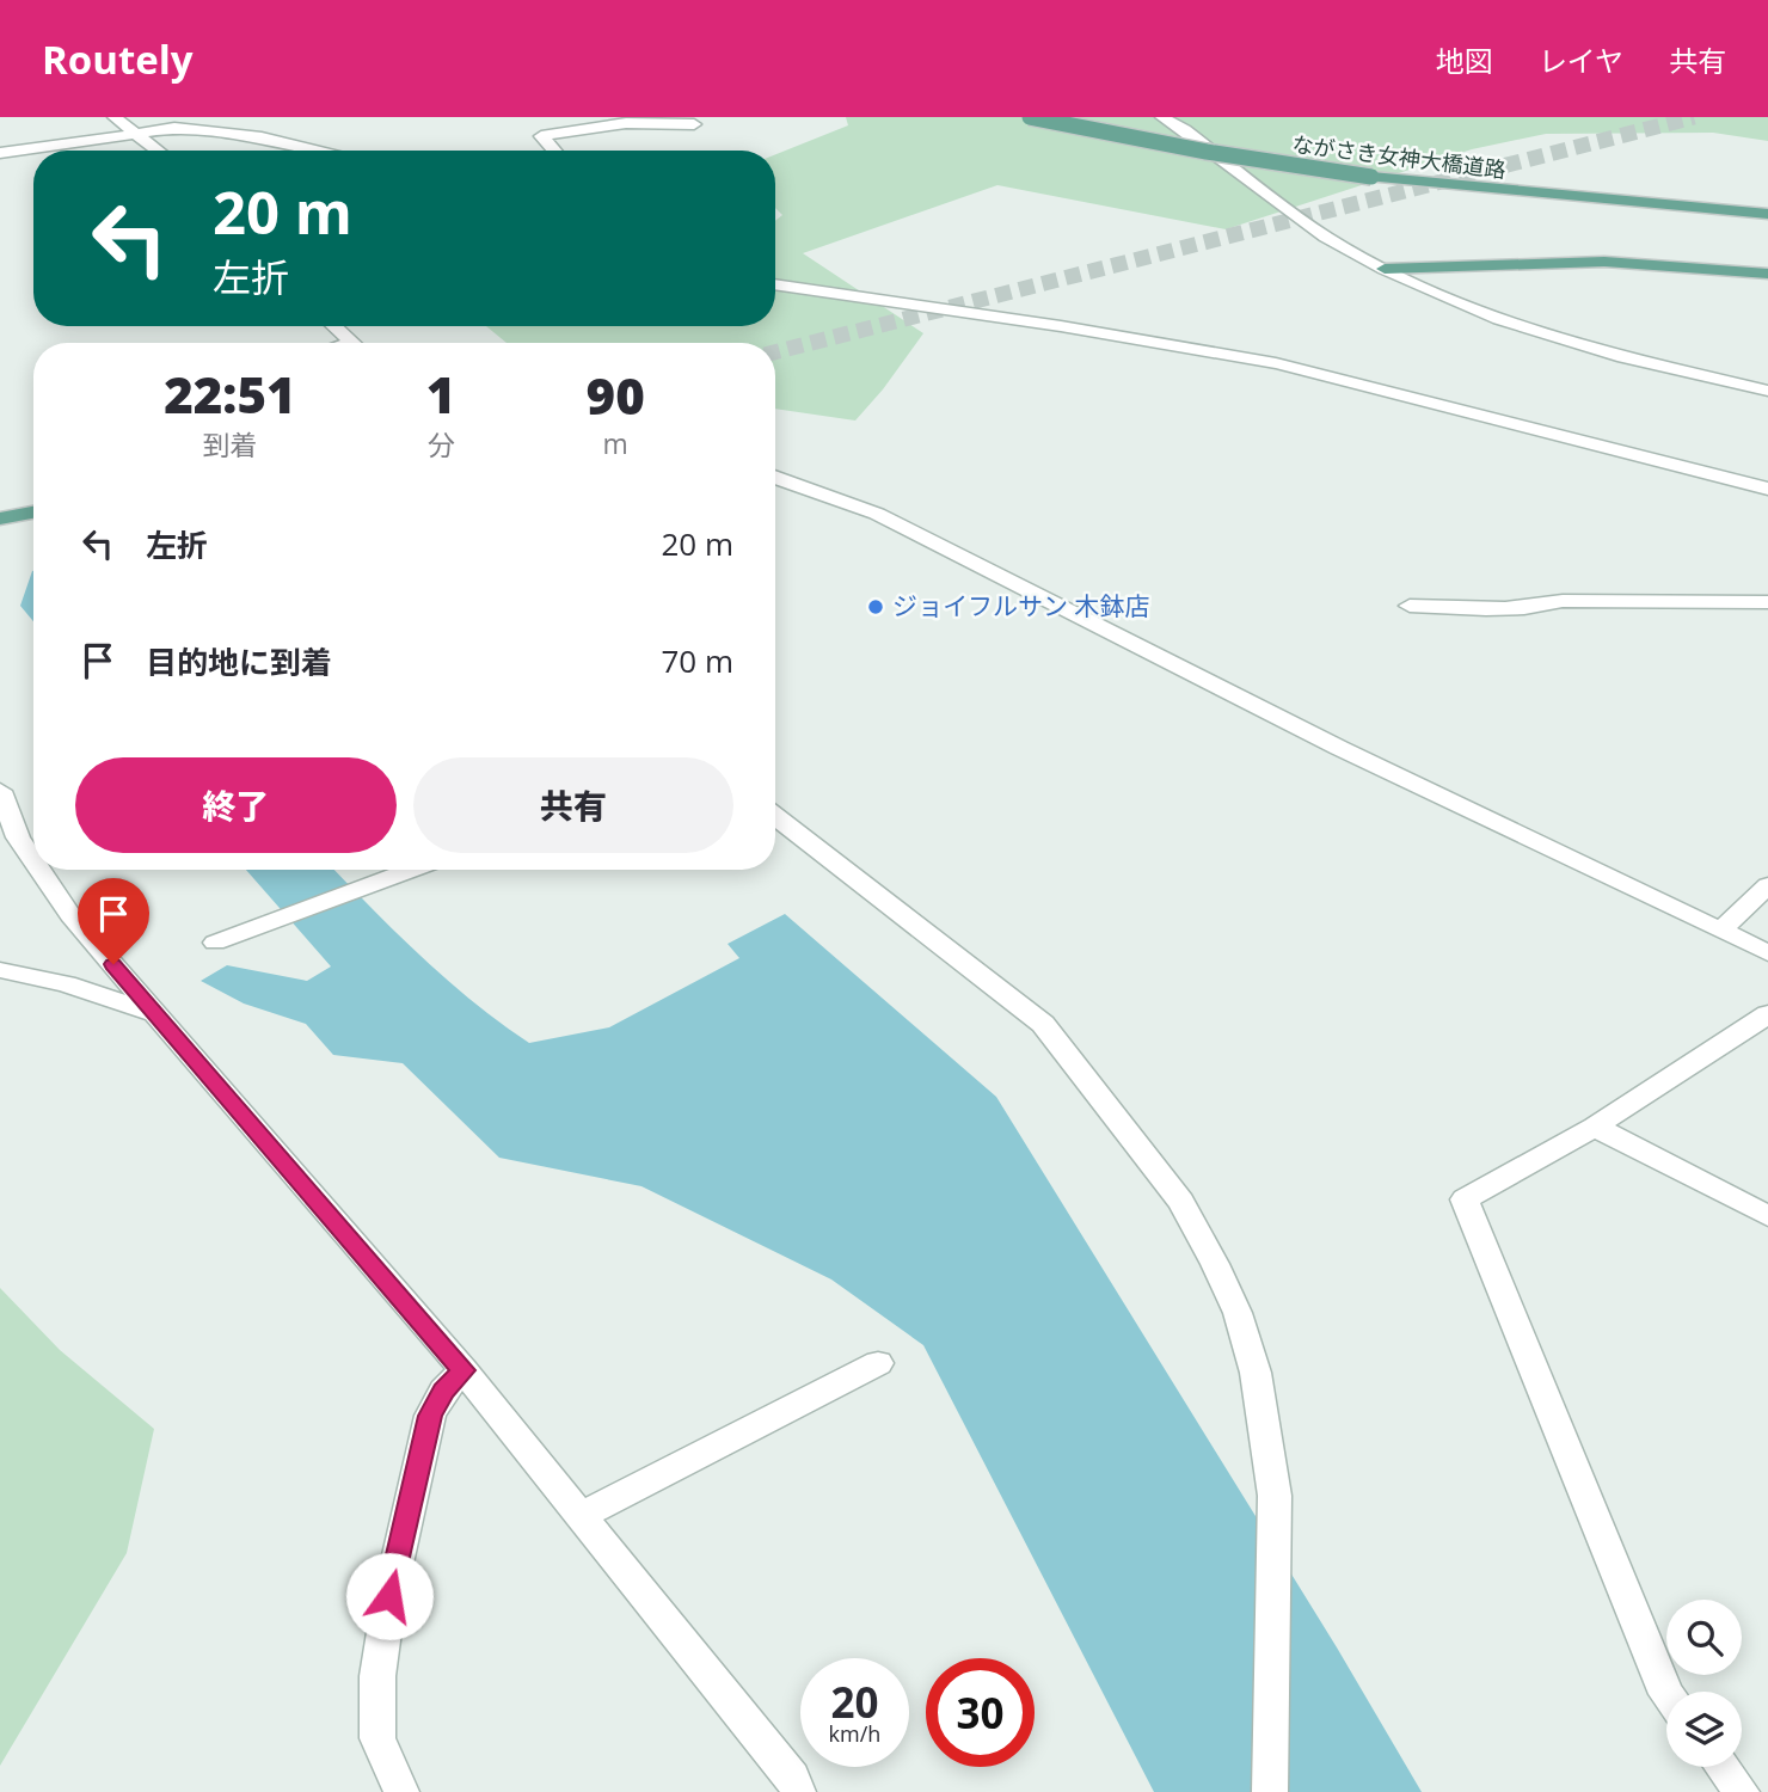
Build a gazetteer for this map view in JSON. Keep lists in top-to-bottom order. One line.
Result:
{"streets":{"main road":["ながさき女神大橋道路"]},"places":["ジョイフルサン 木鉢店"],"page":{"header":"Routely","nav":["地図","レイヤ","共有"],"turn":["20 m","左折"],"eta":["22:51","到着","1","分","90","m"],"list":[{"name":"左折","value":"20 m"},{"name":"目的地に到着","value":"70 m"}],"buttons":["終了","共有"],"speed":"20 km/h","limit":"30"}}
